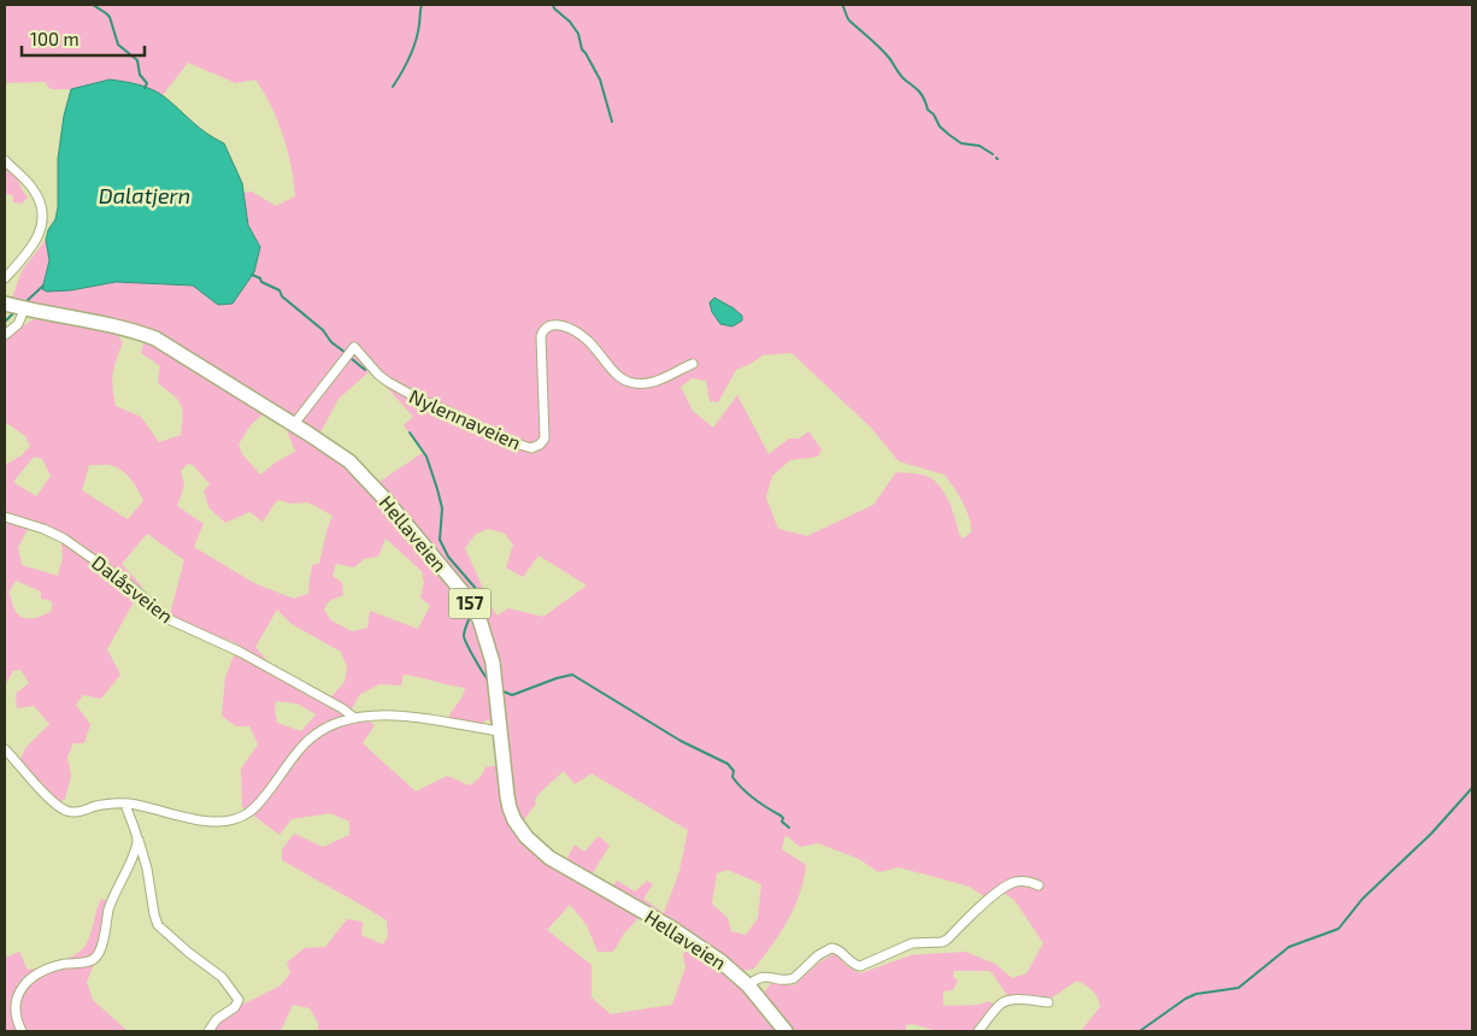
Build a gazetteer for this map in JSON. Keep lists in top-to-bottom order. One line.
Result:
{"streets":{"main road":["Hellaveien","157"],"street":["Nylennaveien","Dalåsveien"]},"crossings":[["Nylennaveien","Hellaveien"]],"water":["Dalatjern"],"scale_bar":"100 m"}
